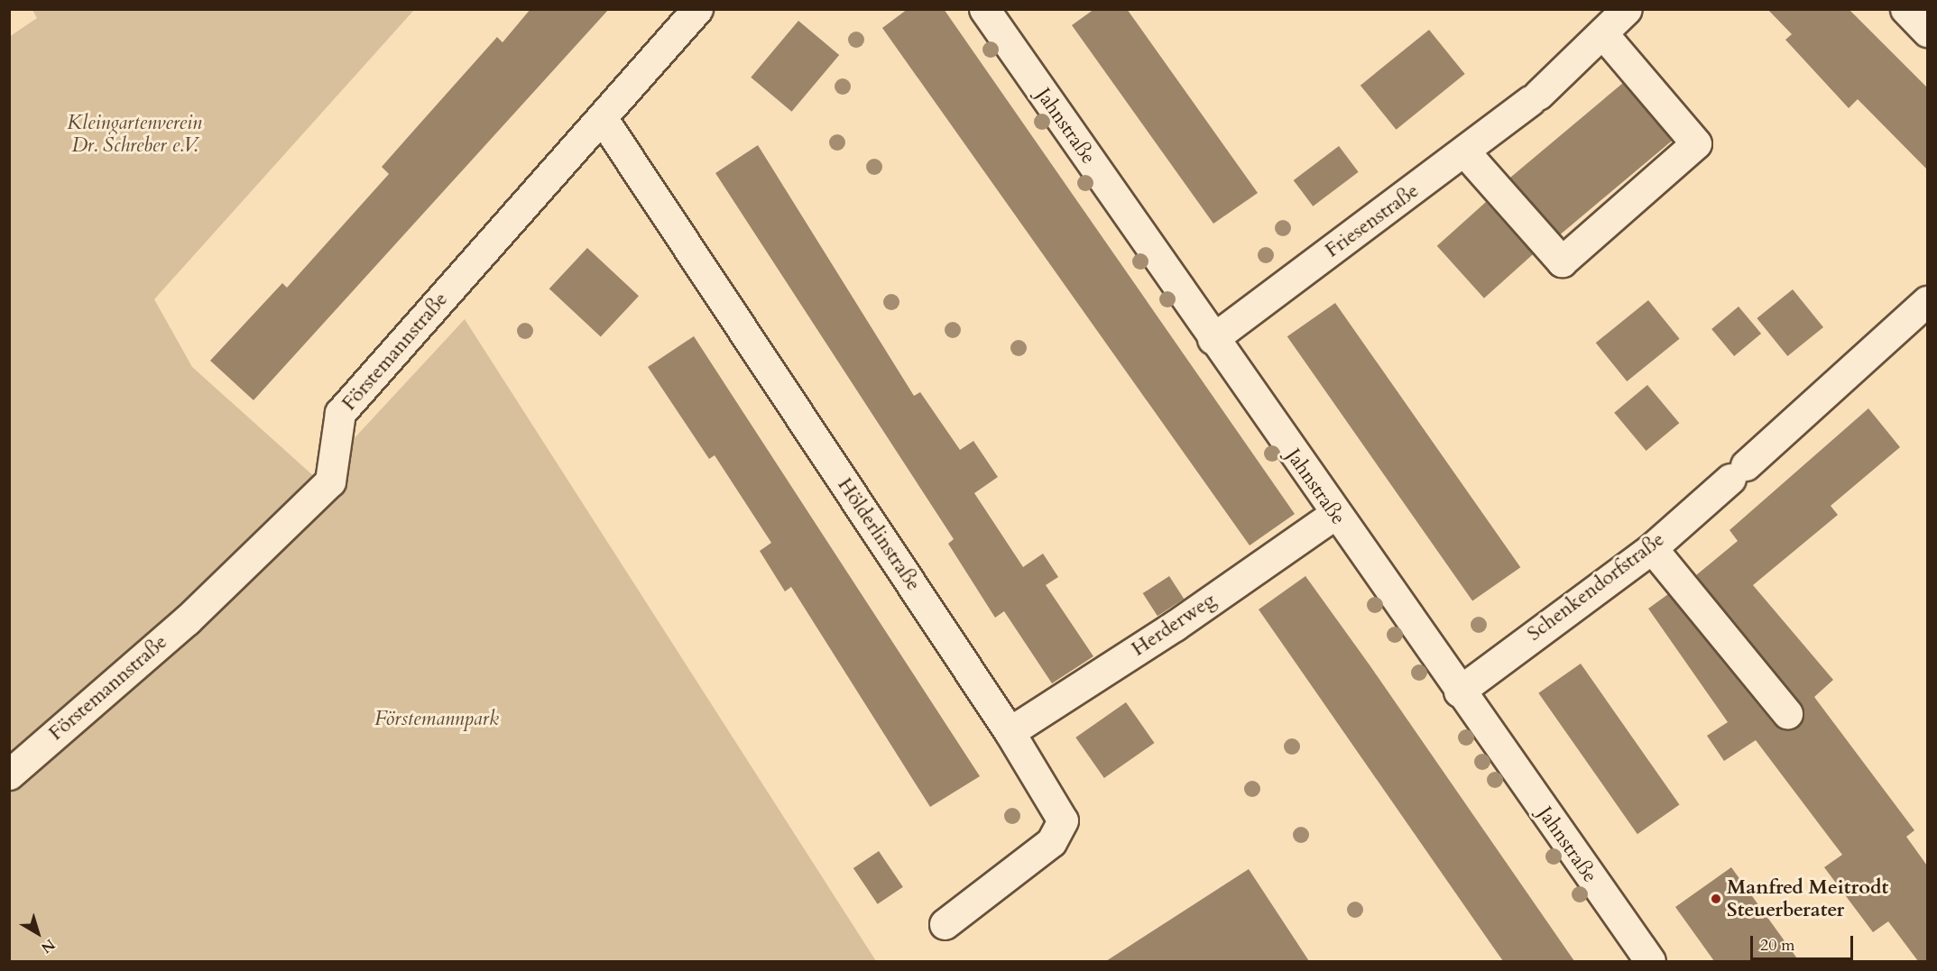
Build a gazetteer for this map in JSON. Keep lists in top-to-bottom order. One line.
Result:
{"streets":{"street":["Jahnstraße","Friesenstraße","Förstemannstraße","Hölderlinstraße","Schenkendorfstraße","Herderweg"]},"crossings":[["Jahnstraße","Friesenstraße"],["Jahnstraße","Schenkendorfstraße"],["Jahnstraße","Herderweg"],["Förstemannstraße","Hölderlinstraße"],["Hölderlinstraße","Herderweg"]],"parks":["Kleingartenverein Dr. Schreber e.V.","Förstemannpark"],"places":["Manfred Meitrodt Steuerberater"],"scale_bar":"20 m","north":"bottom right"}
